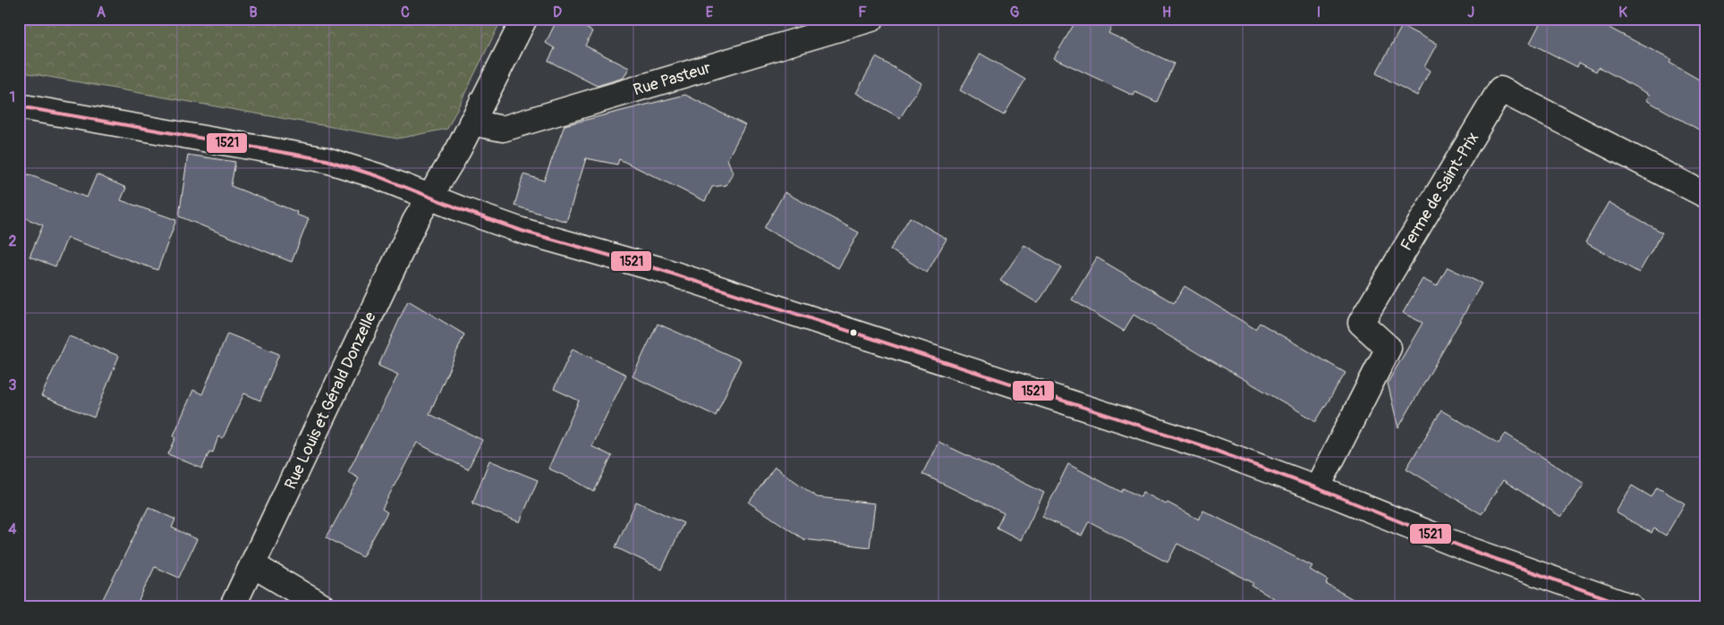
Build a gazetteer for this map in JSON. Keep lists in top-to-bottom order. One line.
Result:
{"streets":{"street":["Rue Pasteur","Ferme de Saint-Prix","Rue Louis et Gérald Donzelle"]},"crossings":[["Rue Pasteur","Rue Louis et Gérald Donzelle"]],"lines":["transit line 1521"],"grid":{"columns":["A","B","C","D","E","F","G","H","I","J","K"],"rows":["1","2","3","4"]}}
